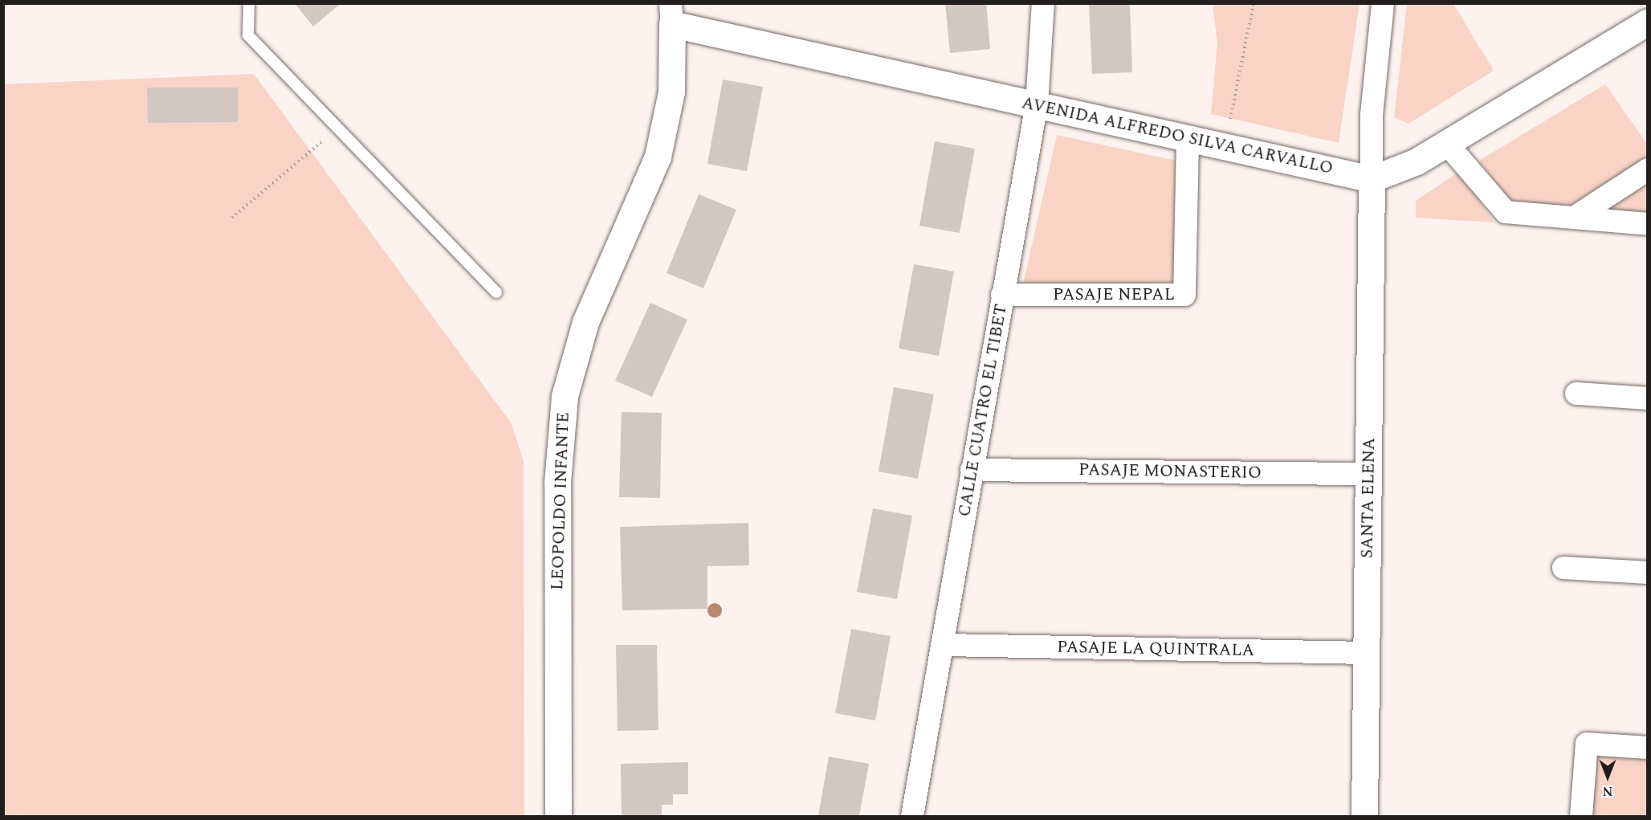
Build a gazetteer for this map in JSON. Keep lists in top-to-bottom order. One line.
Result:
{"streets":{"street":["AVENIDA ALFREDO SILVA CARVALLO","PASAJE NEPAL","CALLE CUATRO EL TIBET","PASAJE MONASTERIO","SANTA ELENA","LEOPOLDO INFANTE","PASAJE LA QUINTRALA"]},"crossings":[["AVENIDA ALFREDO SILVA CARVALLO","PASAJE NEPAL"],["AVENIDA ALFREDO SILVA CARVALLO","CALLE CUATRO EL TIBET"],["AVENIDA ALFREDO SILVA CARVALLO","SANTA ELENA"],["AVENIDA ALFREDO SILVA CARVALLO","LEOPOLDO INFANTE"],["PASAJE NEPAL","CALLE CUATRO EL TIBET"],["CALLE CUATRO EL TIBET","PASAJE MONASTERIO"],["CALLE CUATRO EL TIBET","PASAJE LA QUINTRALA"],["PASAJE MONASTERIO","SANTA ELENA"],["SANTA ELENA","PASAJE LA QUINTRALA"]],"north":"bottom"}
